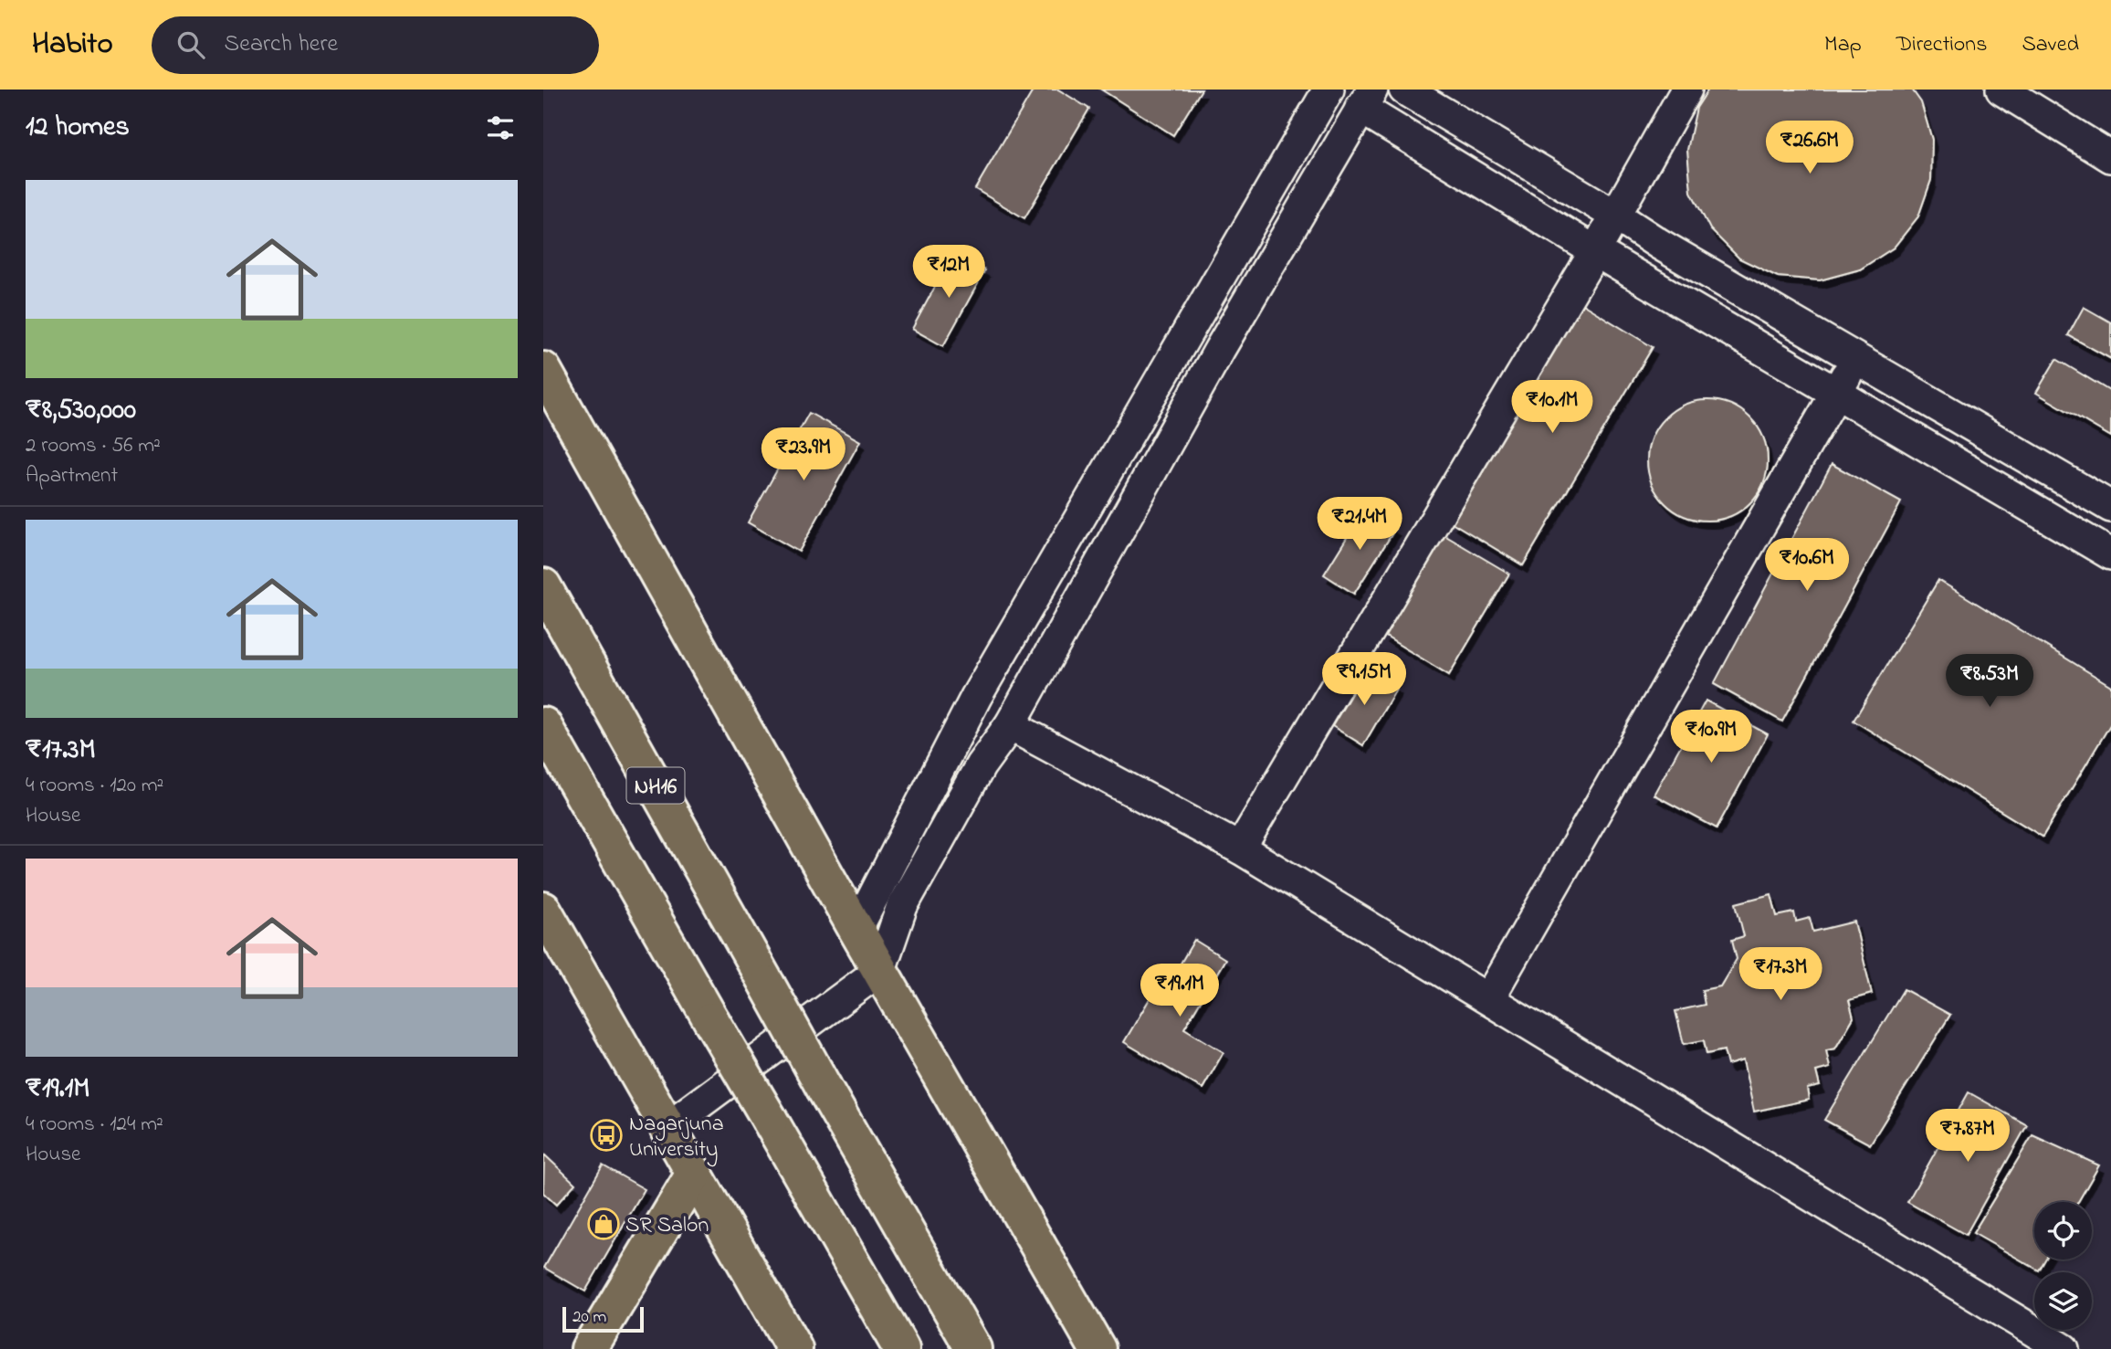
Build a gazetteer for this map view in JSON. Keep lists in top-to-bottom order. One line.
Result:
{"streets":{"main road":["NH16"]},"places":{"bus stop":["Nagarjuna University"],"shop":["SR Salon"]},"scale_bar":"20 m","page":{"header":"Habito","search":"Search here","nav":["Map","Directions","Saved"],"heading":"12 homes","price":["₹26.6M","₹12M","₹10.1M","₹23.9M","₹21.4M","₹10.6M","₹9.15M","₹8.53M","₹10.9M","₹17.3M","₹19.1M","₹7.87M"],"list":[{"name":"₹8,530,000","note":"2 rooms · 56 m² · Apartment"},{"name":"₹17.3M","note":"4 rooms · 120 m² · House"},{"name":"₹19.1M","note":"4 rooms · 124 m² · House"}],"scale":"20 m"}}
